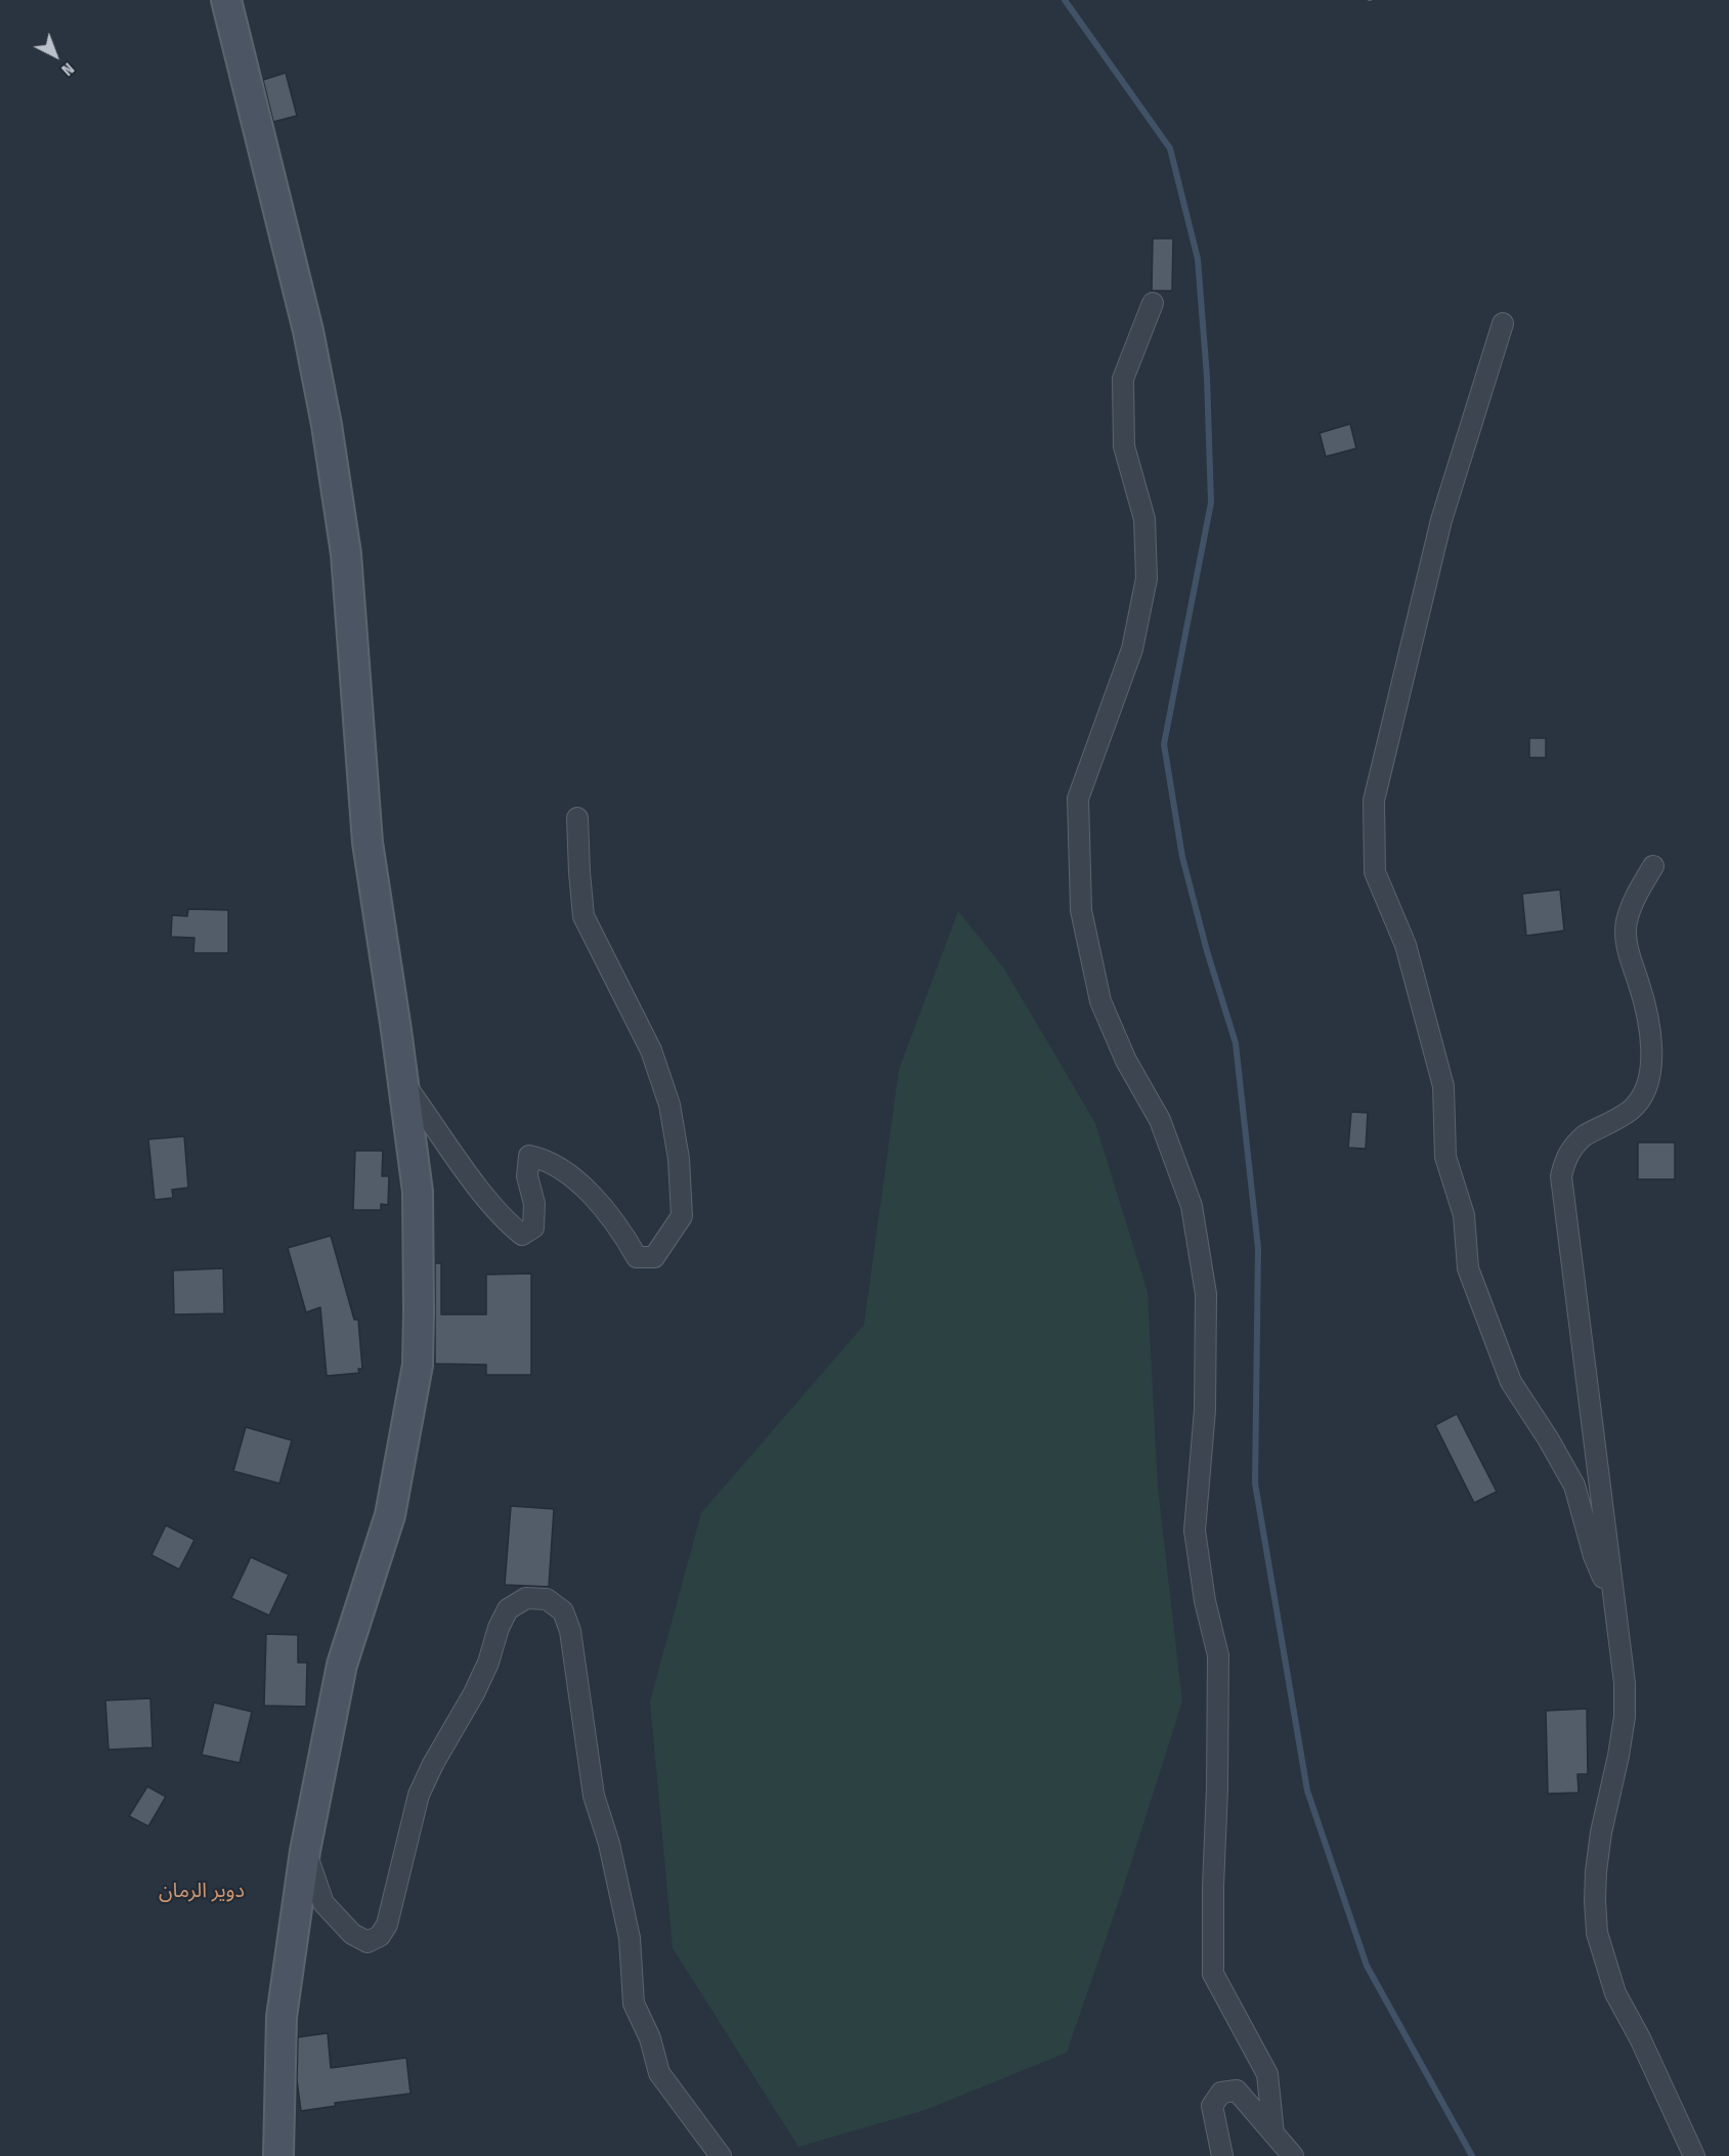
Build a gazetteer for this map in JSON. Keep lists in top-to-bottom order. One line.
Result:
{"districts":["دوير الرمان"],"north":"bottom right"}
